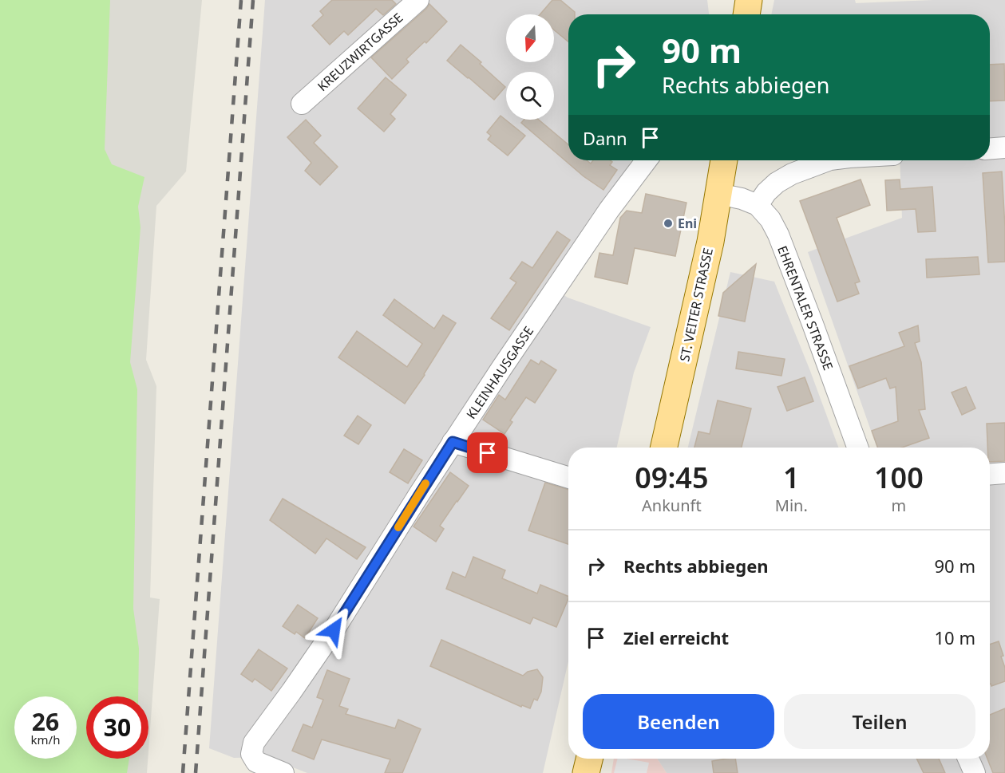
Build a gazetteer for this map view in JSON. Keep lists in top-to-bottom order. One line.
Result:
{"streets":{"main road":["ST. VEITER STRASSE"],"street":["KREUZWIRTGASSE","EHRENTALER STRASSE","KLEINHAUSGASSE"]},"places":["Eni"],"north":"bottom","page":{"turn":["90 m","Rechts abbiegen"],"then":"Dann","eta":["09:45","Ankunft","1","Min.","100","m"],"list":[{"name":"Rechts abbiegen","value":"90 m"},{"name":"Ziel erreicht","value":"10 m"}],"buttons":["Beenden","Teilen"],"speed":"26 km/h","limit":"30"}}
